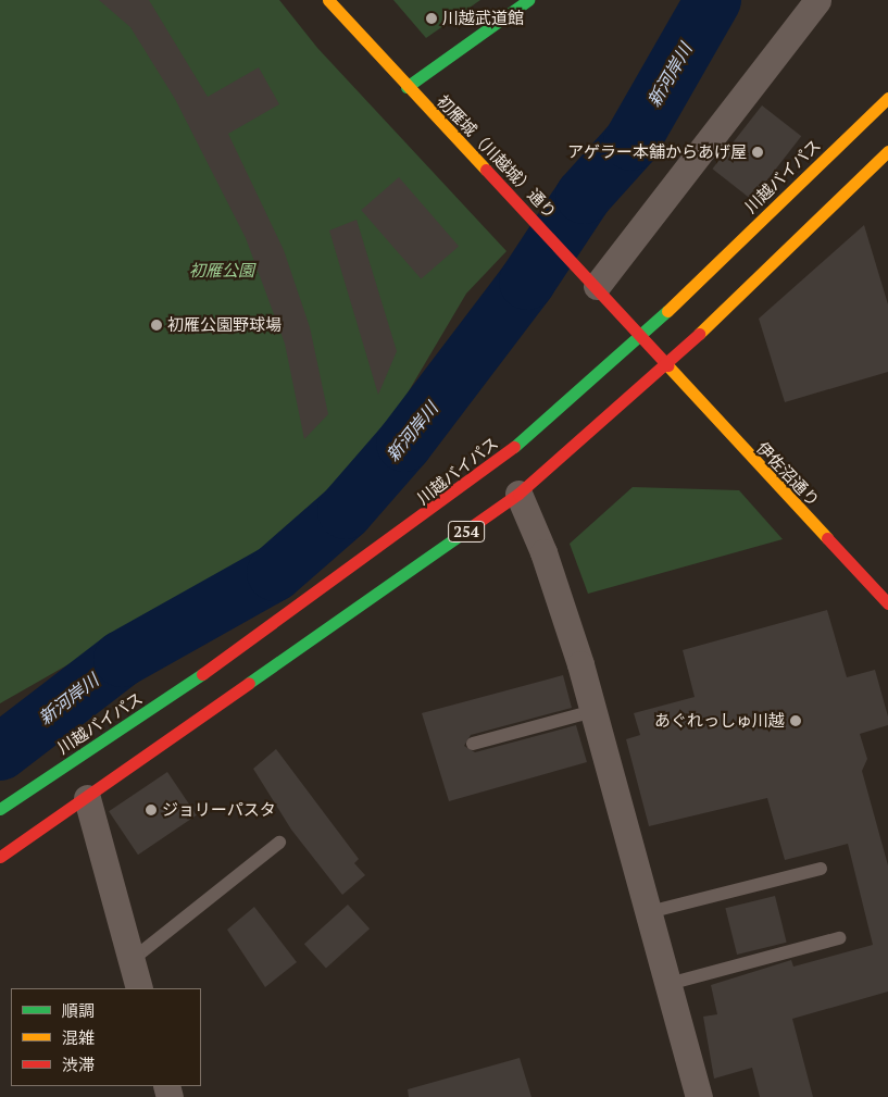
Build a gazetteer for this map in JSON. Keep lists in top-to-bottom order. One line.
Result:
{"streets":{"main road":["初雁城（川越城）通り","川越バイパス","伊佐沼通り","254"]},"crossings":[["初雁城（川越城）通り","川越バイパス"],["初雁城（川越城）通り","伊佐沼通り"],["川越バイパス","伊佐沼通り"],["伊佐沼通り","254"]],"water":["新河岸川"],"parks":["初雁公園"],"places":["川越武道館","アゲラー本舗からあげ屋","初雁公園野球場","あぐれっしゅ川越","ジョリーパスタ"],"legend":["順調","混雑","渋滞"]}
